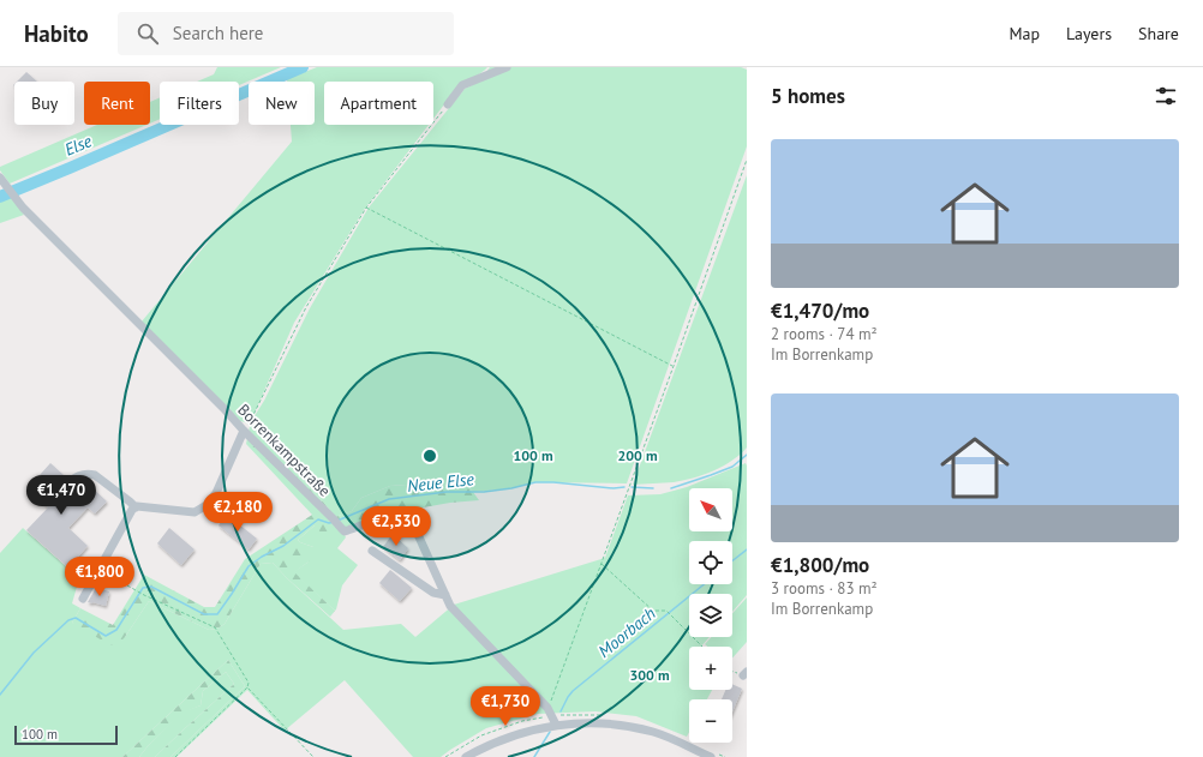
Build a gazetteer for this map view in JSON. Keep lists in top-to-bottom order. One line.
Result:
{"streets":{"street":["Borrenkampstraße"]},"water":["Else","Neue Else","Moorbach"],"scale_bar":"100 m","north":"top left","page":{"header":"Habito","search":"Search here","nav":["Map","Layers","Share"],"heading":"5 homes","chip":["Buy","Rent","Filters","New","Apartment"],"list":[{"name":"€1,470/mo","note":"2 rooms · 74 m² · Im Borrenkamp"},{"name":"€1,800/mo","note":"3 rooms · 83 m² · Im Borrenkamp"}],"price":["€1,470","€2,180","€2,530","€1,800","€1,730"],"map_buttons":["+","−"],"scale":"100 m"},"rings":["100 m","200 m","300 m"]}
